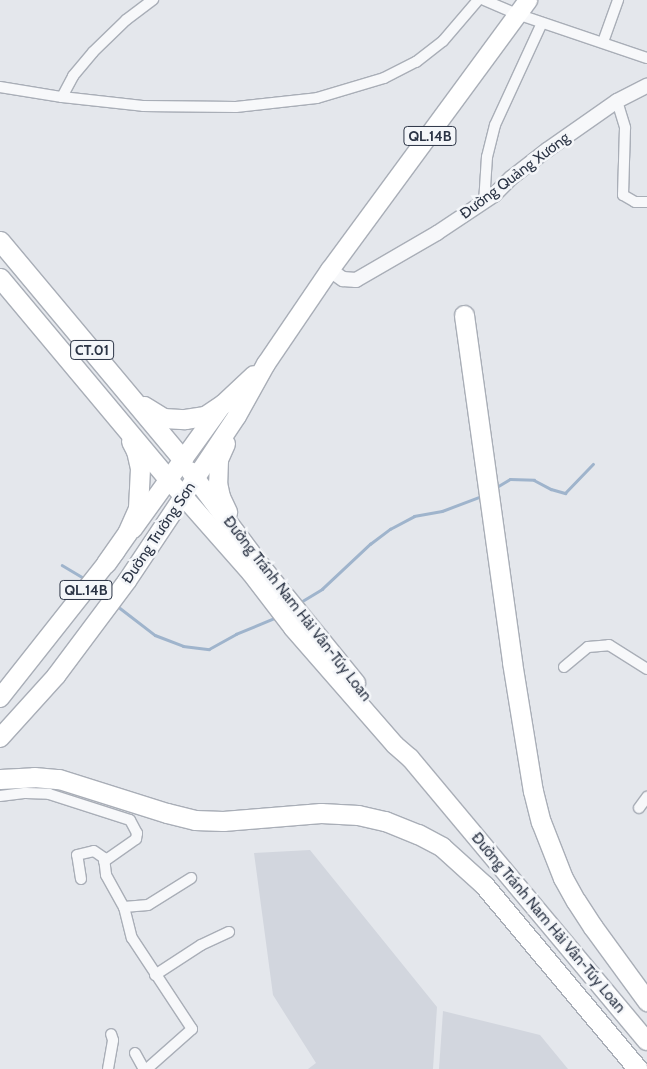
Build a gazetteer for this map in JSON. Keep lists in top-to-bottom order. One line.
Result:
{"streets":{"highway":["QL.14B","CT.01","Đường Trường Sơn","Đường Tránh Nam Hải Vân-Túy Loan"],"street":["Đường Quảng Xương"]},"crossings":[["Đường Quảng Xương","Đường Trường Sơn"],["CT.01","Đường Trường Sơn"],["CT.01","Đường Tránh Nam Hải Vân-Túy Loan"],["Đường Trường Sơn","Đường Tránh Nam Hải Vân-Túy Loan"]]}
